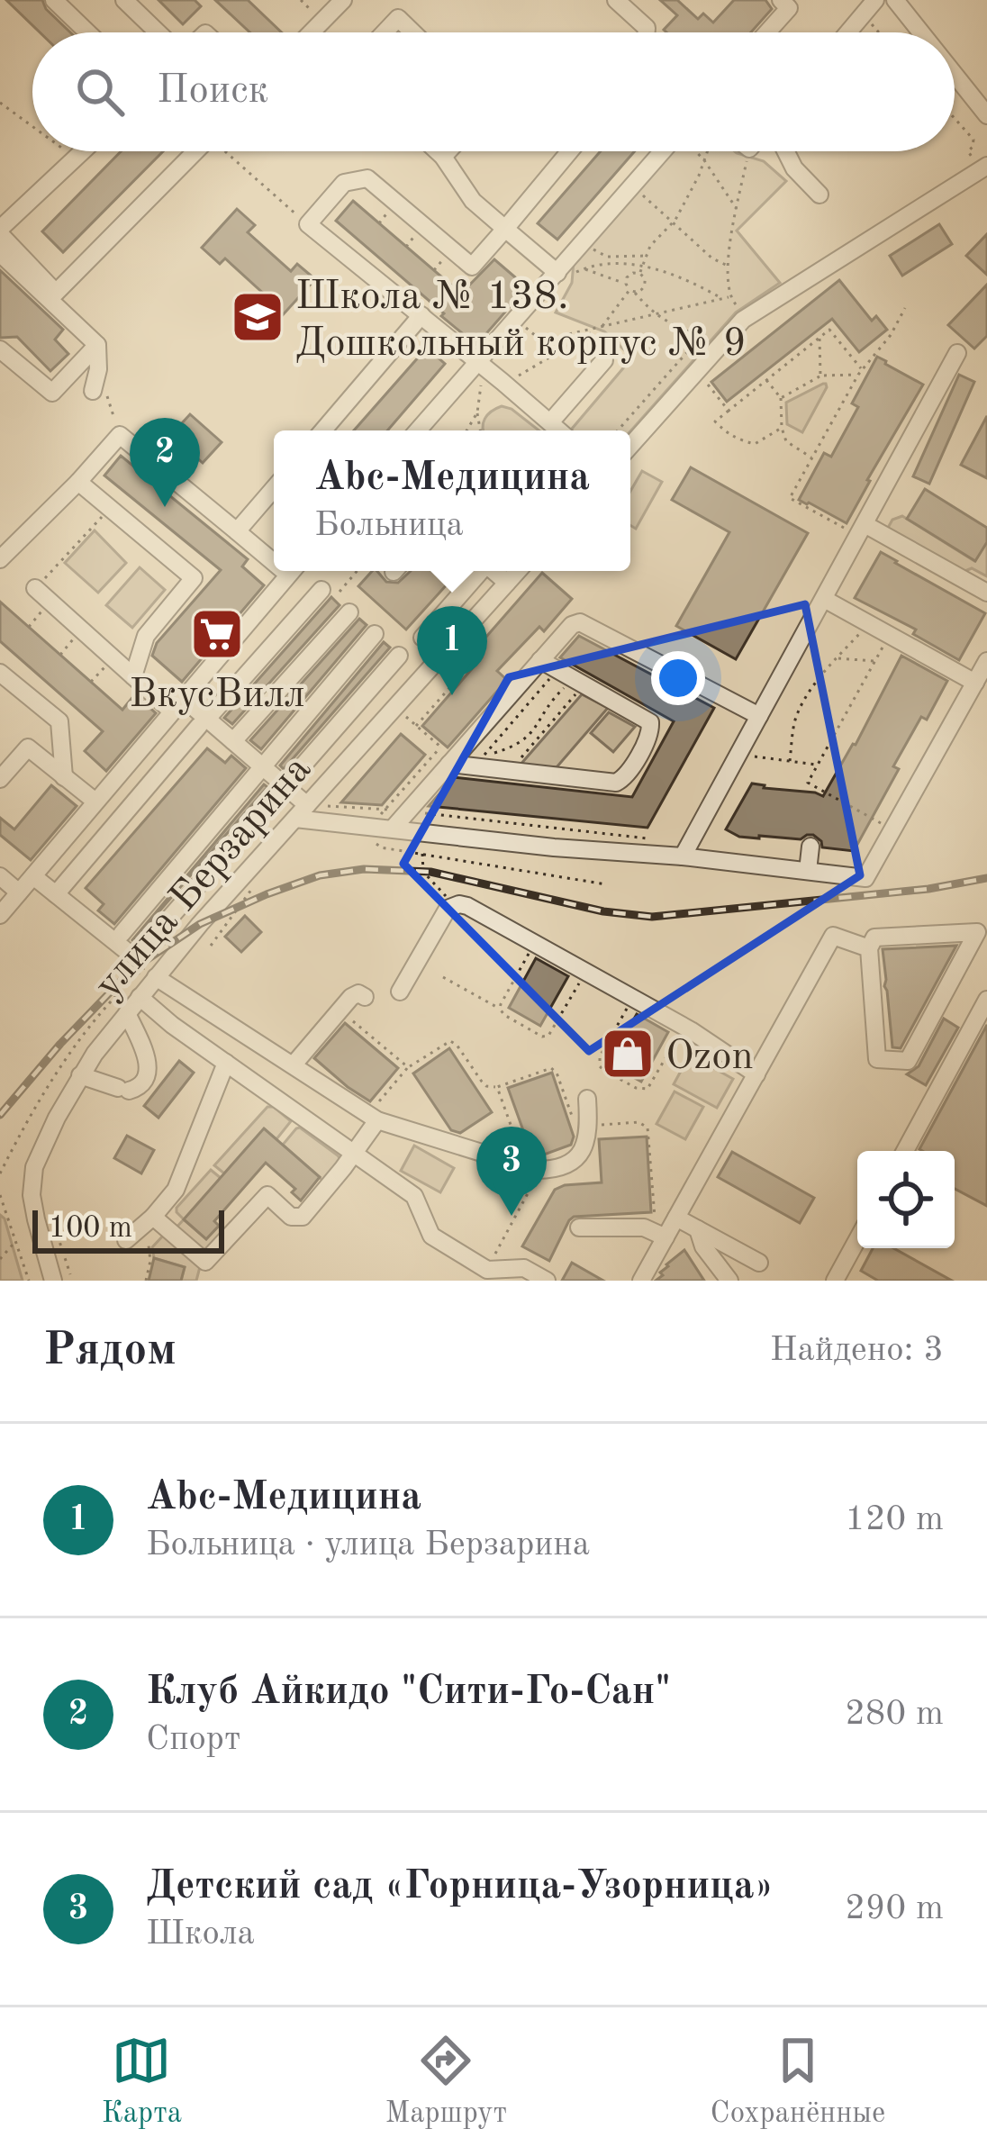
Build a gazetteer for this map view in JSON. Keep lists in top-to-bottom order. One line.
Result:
{"streets":{"street":["улица Берзарина"]},"places":{"school or university":["Школа № 138. Дошкольный корпус № 9"],"supermarket":["ВкусВилл"],"shop":["Ozon"]},"scale_bar":"100 m","page":{"search":"Поиск","pins":["2","1","3"],"popup":["Abc-Медицина","Больница"],"scale":"100 m","heading":["Рядом","Найдено: 3"],"list":[{"mark":"1","name":"Abc-Медицина","note":"Больница · улица Берзарина","value":"120 m"},{"mark":"2","name":"Клуб Айкидо \"Сити-Го-Сан\"","note":"Спорт","value":"280 m"},{"mark":"3","name":"Детский сад «Горница-Узорница»","note":"Школа","value":"290 m"}],"nav":["Карта","Маршрут","Сохранённые"]}}
